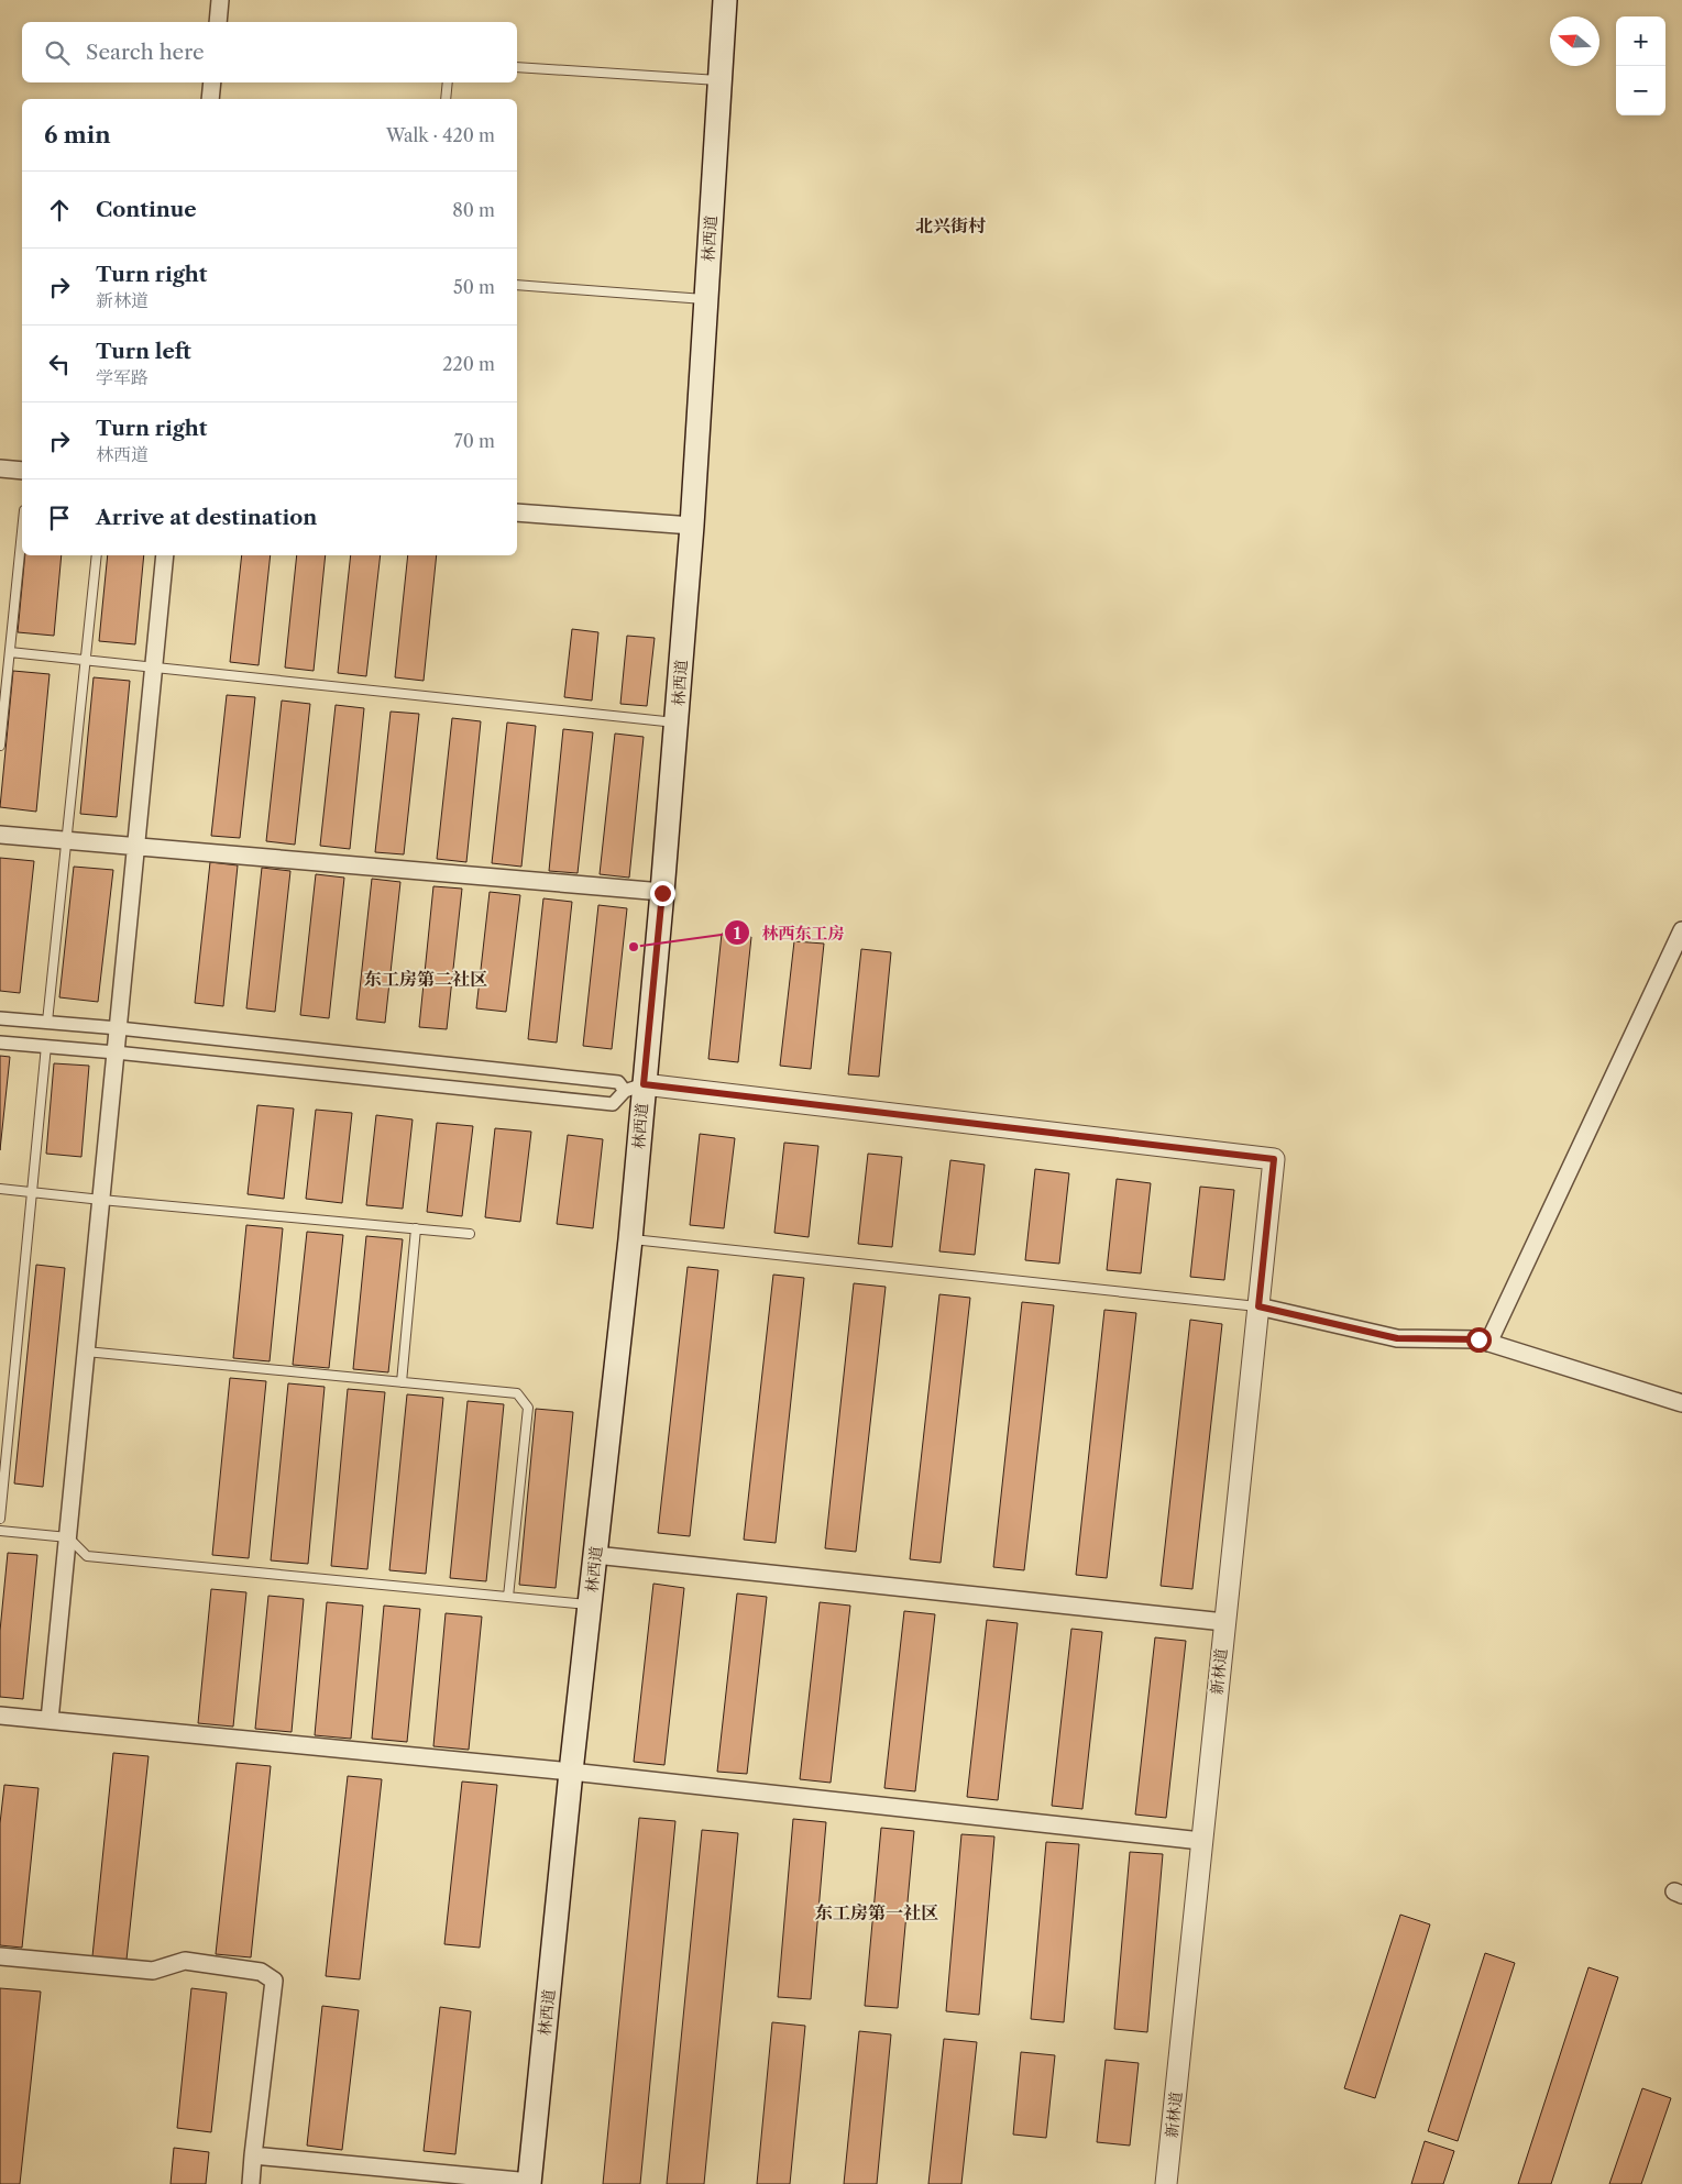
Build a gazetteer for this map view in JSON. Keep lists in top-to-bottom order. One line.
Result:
{"streets":{"main road":["林西道"],"street":["新林道"]},"crossings":[["林西道","新林道"]],"districts":["北兴街村","东工房第二社区","东工房第一社区"],"places":["林西东工房"],"north":"left","page":{"map_buttons":["+","−"],"search":"Search here","heading":["6 min","Walk · 420 m"],"list":[["Continue","80 m"],["Turn right","新林道","50 m"],["Turn left","学军路","220 m"],["Turn right","林西道","70 m"],"Arrive at destination"]}}
